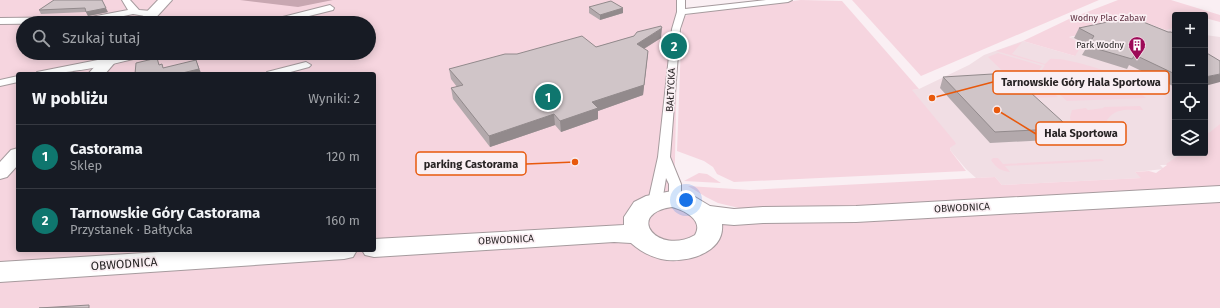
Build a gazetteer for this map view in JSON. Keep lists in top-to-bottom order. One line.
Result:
{"streets":{"highway":["OBWODNICA"],"street":["BAŁTYCKA"]},"crossings":[["BAŁTYCKA","OBWODNICA"]],"parks":["Wodny Plac Zabaw"],"places":{"building":["Park Wodny"],"other":["Tarnowskie Góry Hala Sportowa","Hala Sportowa","parking Castorama"]},"page":{"map_buttons":["+","−"],"search":"Szukaj tutaj","pins":["2","1"],"heading":["W pobliżu","Wyniki: 2"],"list":[{"mark":"1","name":"Castorama","note":"Sklep","value":"120 m"},{"mark":"2","name":"Tarnowskie Góry Castorama","note":"Przystanek · Bałtycka","value":"160 m"}]}}
